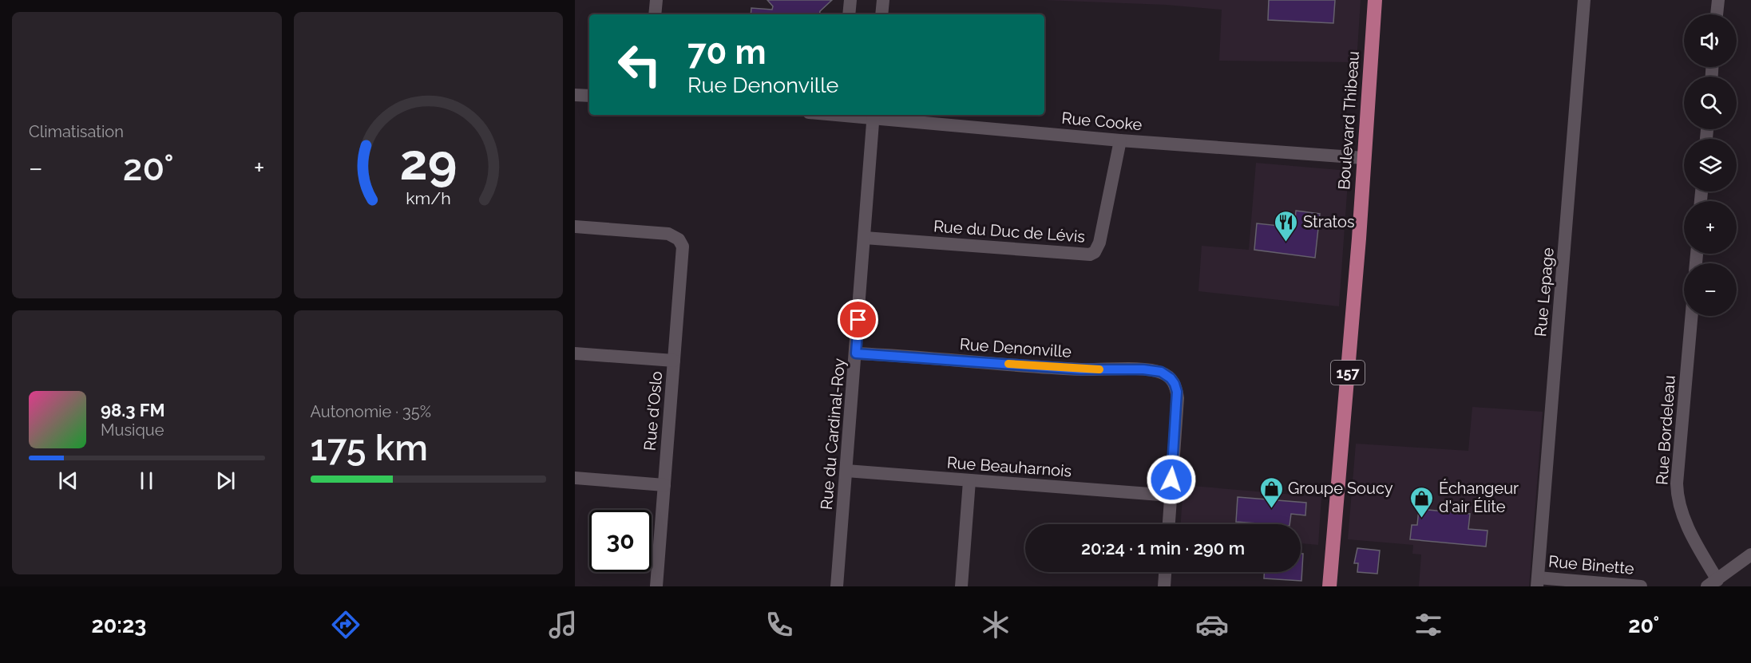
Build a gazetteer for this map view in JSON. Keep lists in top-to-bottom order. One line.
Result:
{"streets":{"main road":["Boulevard Thibeau","157"],"street":["Rue Cooke","Rue du Duc de Lévis","Rue Lepage","Rue Denonville","Rue d'Oslo","Rue Bordeleau","Rue du Cardinal-Roy","Rue Beauharnois","Rue Binette"]},"crossings":[["Boulevard Thibeau","Rue Cooke"],["Rue Cooke","Rue du Duc de Lévis"],["Rue Cooke","Rue du Cardinal-Roy"],["Rue du Duc de Lévis","Rue du Cardinal-Roy"],["Rue Lepage","Rue Binette"],["Rue Denonville","Rue du Cardinal-Roy"],["Rue Denonville","Rue Beauharnois"],["Rue du Cardinal-Roy","Rue Beauharnois"]],"places":{"restaurant":["Stratos"],"shop":["Groupe Soucy","Échangeur d'air Élite"]},"page":{"tile":["Climatisation",["Autonomie · 35%","175 km"]],"map_buttons":["+","−"],"turn":["70 m","Rue Denonville"],"heat":["−","20°","+"],"song":["98.3 FM","Musique"],"limit":"30","trip":"20:24 · 1 min · 290 m","tabs":["20:23","20°"],"gauge":["29","km/h"]}}
